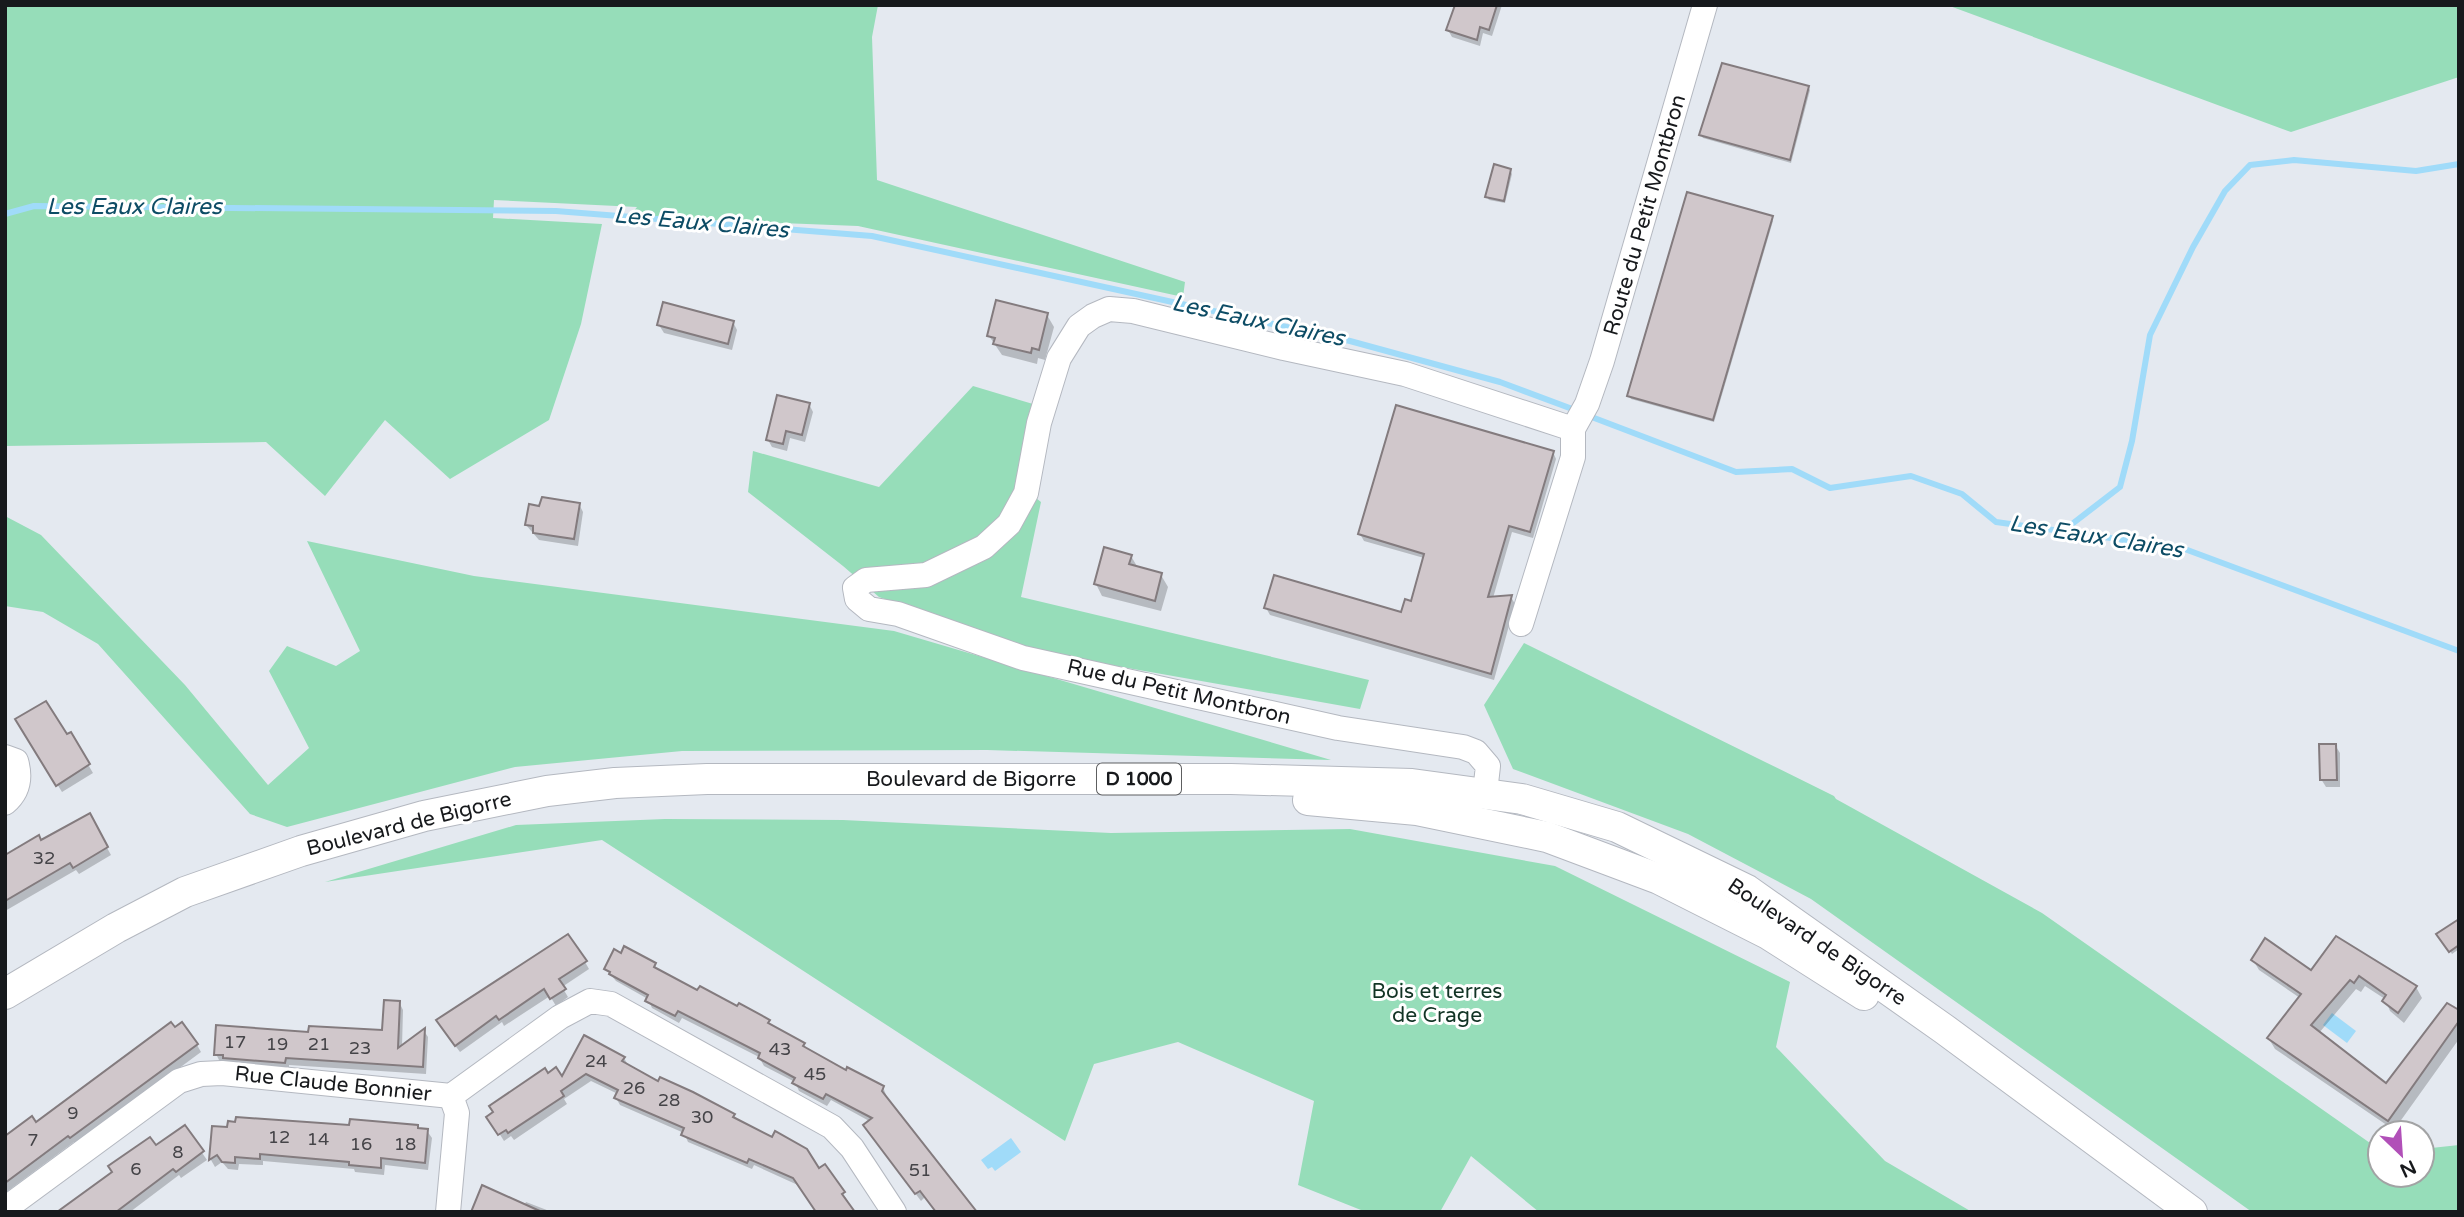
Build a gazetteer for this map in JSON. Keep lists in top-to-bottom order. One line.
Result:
{"streets":{"main road":["Boulevard de Bigorre","D 1000"],"street":["Route du Petit Montbron","Rue du Petit Montbron","Rue Claude Bonnier"]},"crossings":[["Route du Petit Montbron","Rue du Petit Montbron"],["Rue du Petit Montbron","Boulevard de Bigorre"]],"water":["Les Eaux Claires"],"parks":["Bois et terres de Crage"],"house_numbers":["32","17","19","21","23","43","24","45","26","28","9","30","12","14","7","16","18","8","6","51"],"north":"bottom right"}
